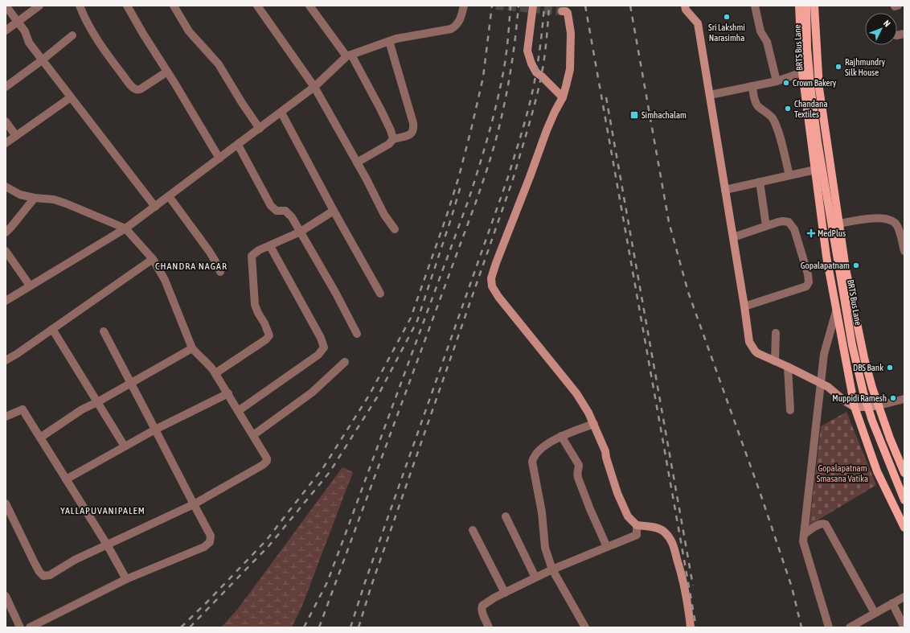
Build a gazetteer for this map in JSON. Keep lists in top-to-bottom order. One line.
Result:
{"streets":{"main road":["BRTS Bus Lane"]},"districts":["CHANDRA NAGAR","YALLAPUVANIPALEM"],"parks":["Gopalapatnam Smasana Vatika"],"places":{"other":["Sri Lakshmi Narasimha","Rajhmundry Silk House","Crown Bakery","Chandana Textiles","Gopalapatnam","DBS Bank","Muppidi Ramesh"],"transit":["Simhachalam"],"health":["MedPlus"]},"north":"top right"}
